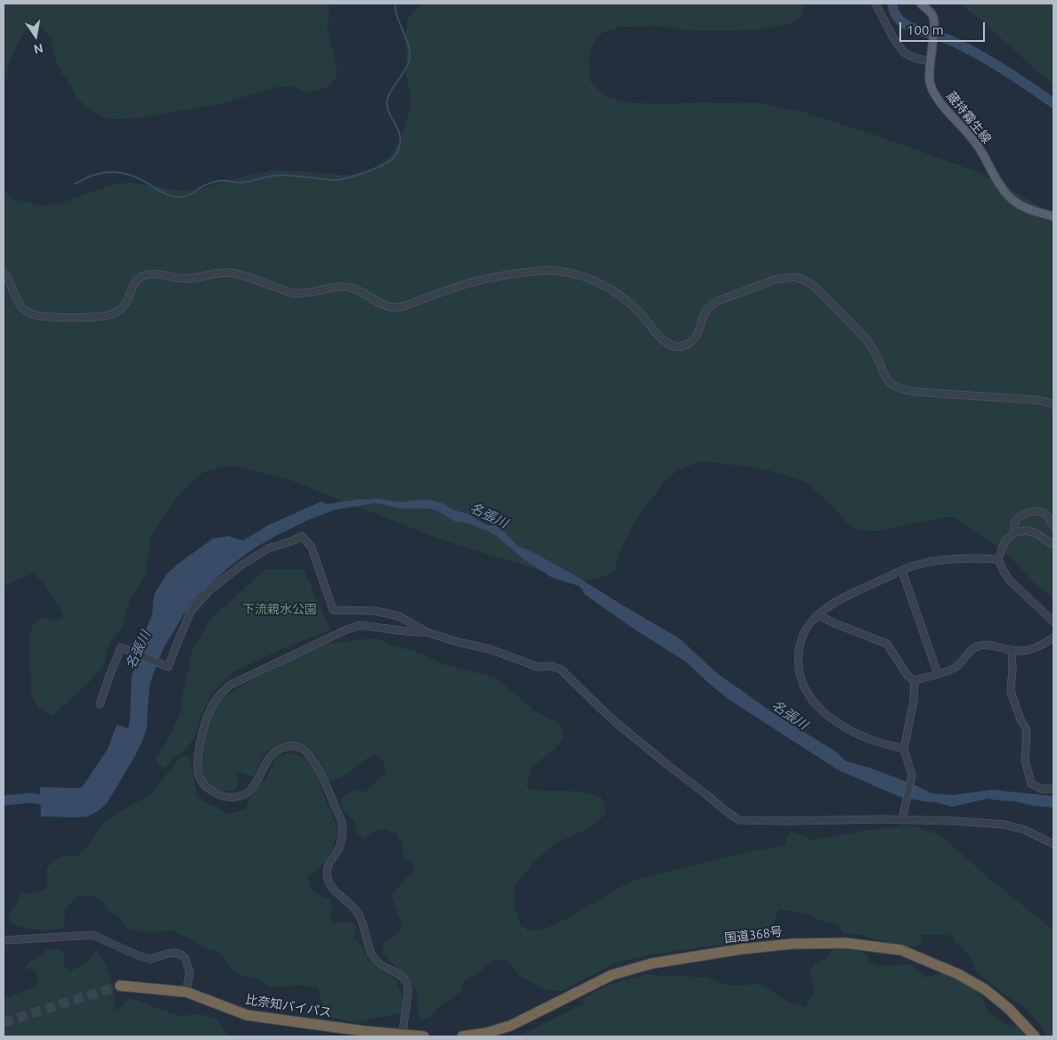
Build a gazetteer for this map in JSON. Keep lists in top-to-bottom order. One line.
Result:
{"streets":{"highway":["国道368号","比奈知バイパス"],"main road":["蔵持霧生線"]},"water":["名張川"],"parks":["下流親水公園"],"scale_bar":"100 m","north":"bottom"}
